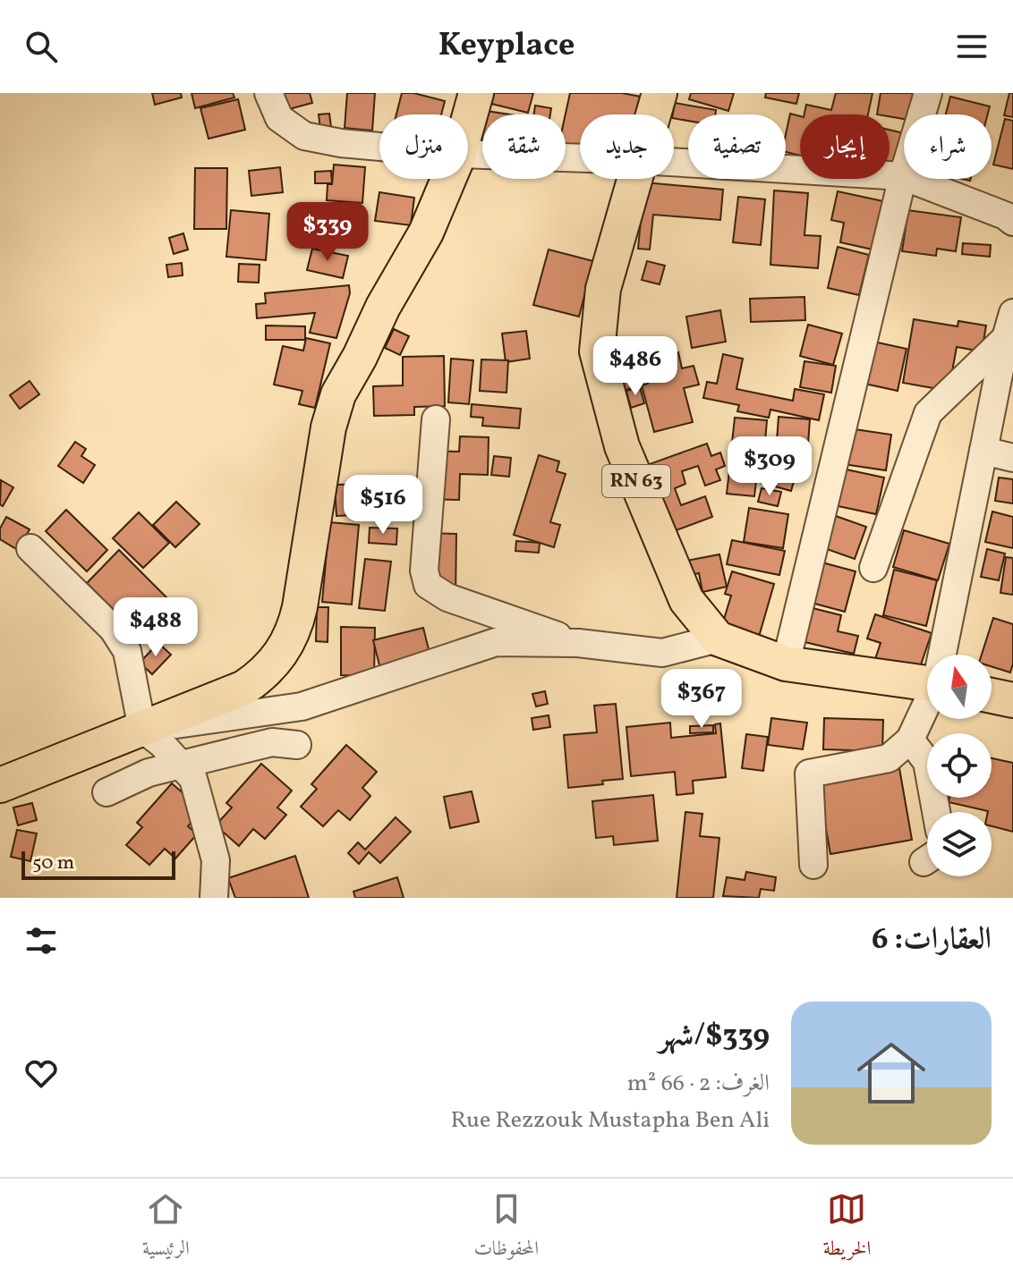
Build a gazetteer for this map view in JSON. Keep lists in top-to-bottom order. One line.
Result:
{"streets":{"main road":["RN 63"]},"scale_bar":"50 m","north":"top","page":{"header":"Keyplace","chip":["شراء","إيجار","تصفية","جديد","شقة","منزل"],"price":["$339","$486","$309","$516","$488","$367"],"scale":"50 m","heading":"العقارات: 6","list":[{"name":"$339/شهر","note":"الغرف: 2 · 66 m² · Rue Rezzouk Mustapha Ben Ali"}],"tabs":["الخريطة","المحفوظات","الرئيسية"]}}
